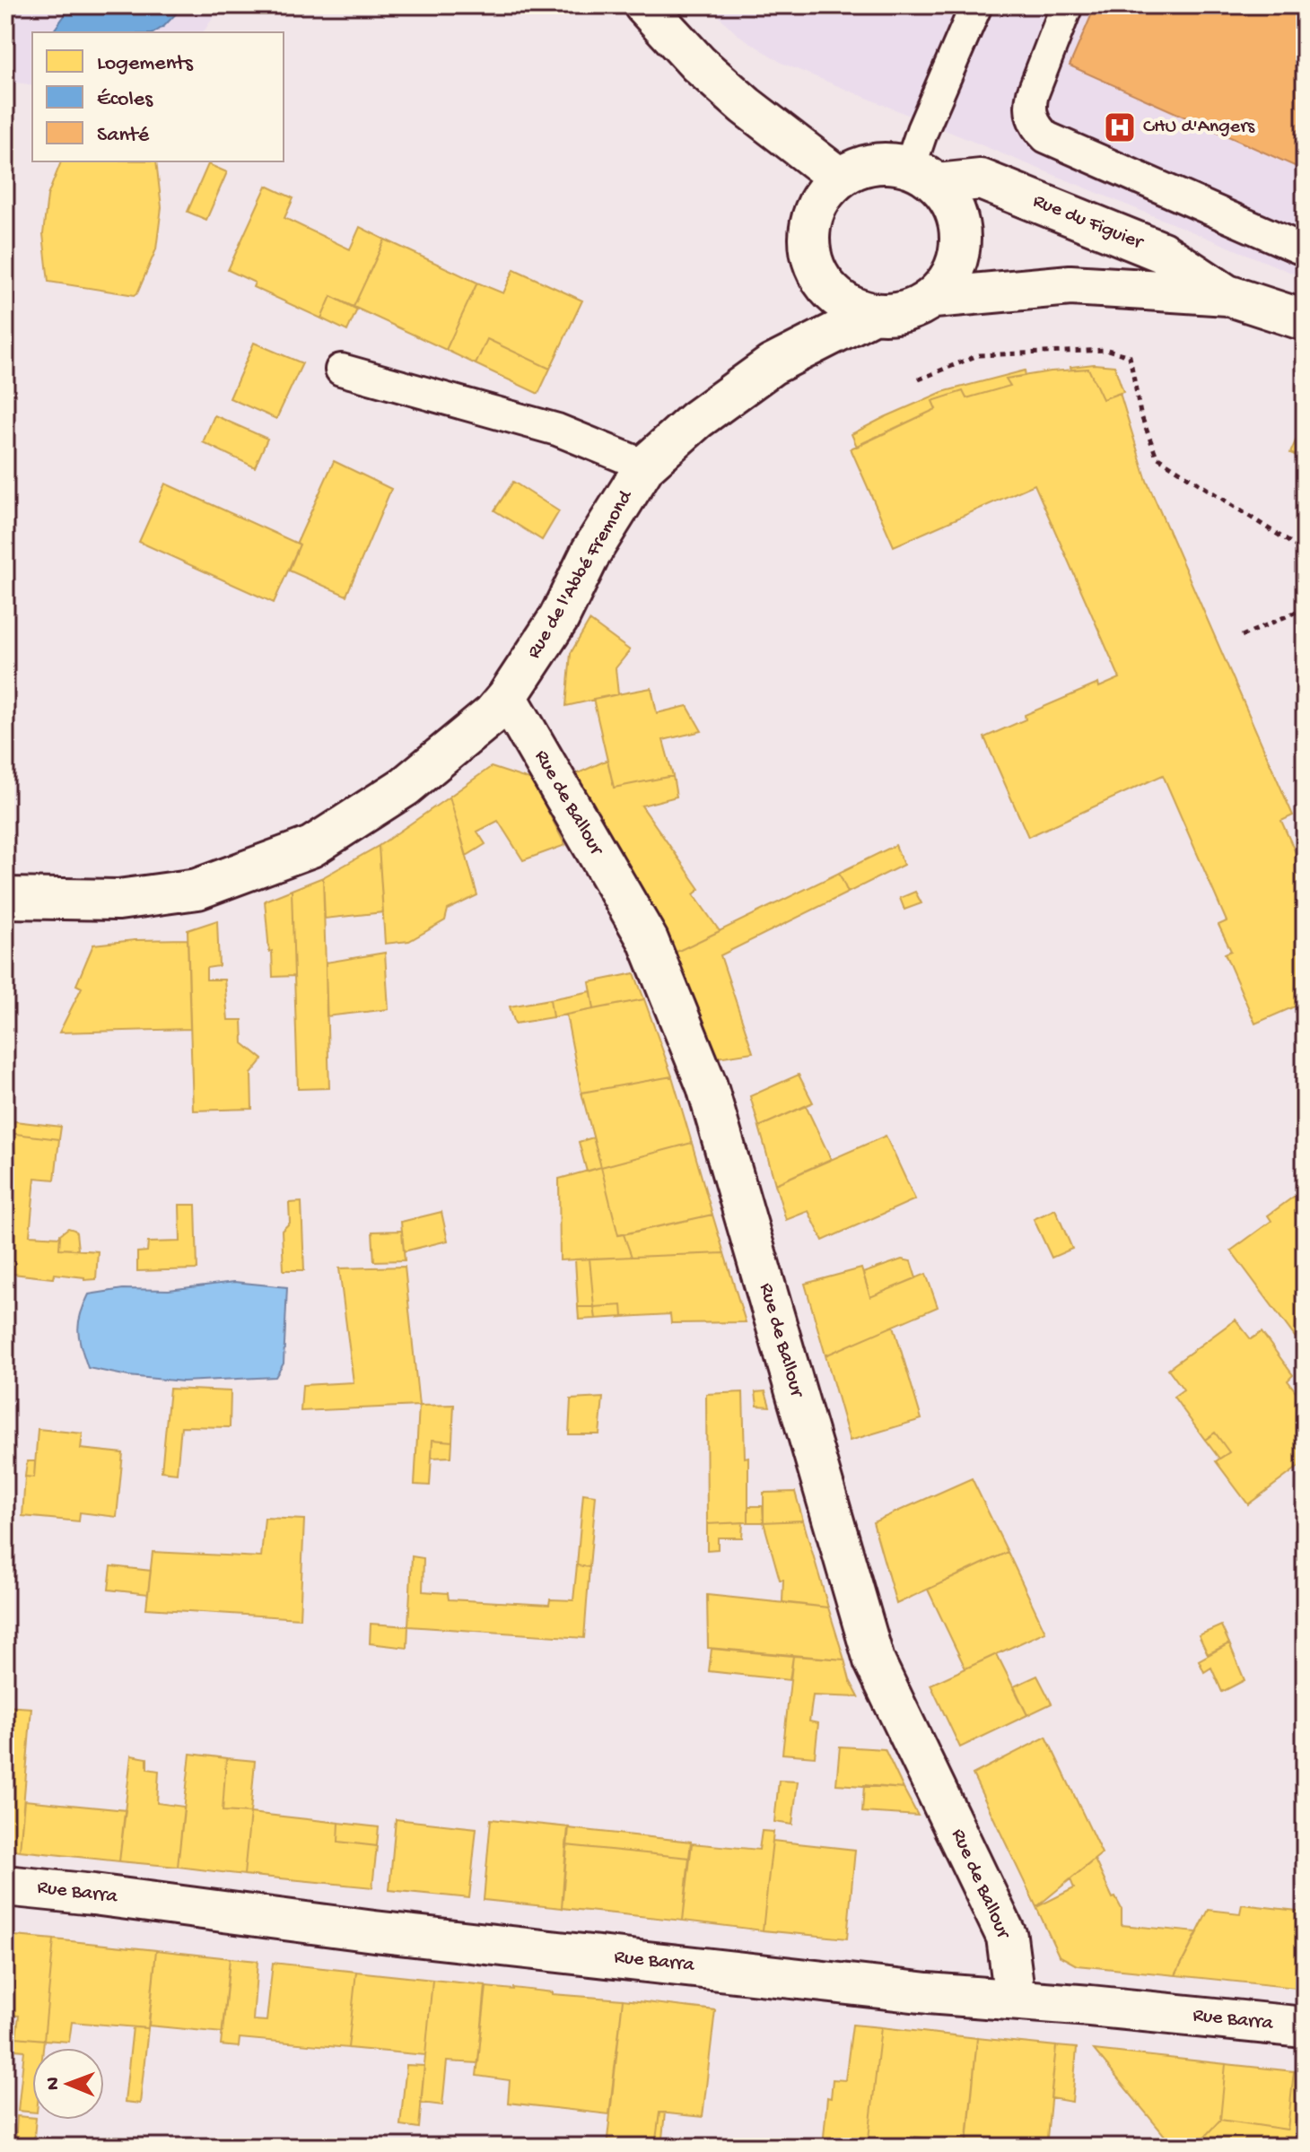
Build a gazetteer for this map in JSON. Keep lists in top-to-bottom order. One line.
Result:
{"streets":{"street":["Rue du Figuier","Rue de l'Abbé Fremond","Rue de Ballour","Rue Barra"]},"crossings":[["Rue du Figuier","Rue de l'Abbé Fremond"],["Rue de l'Abbé Fremond","Rue de Ballour"],["Rue de Ballour","Rue Barra"]],"places":{"hospital":["CHU d'Angers"]},"legend":["Logements","Écoles","Santé"],"north":"left"}
